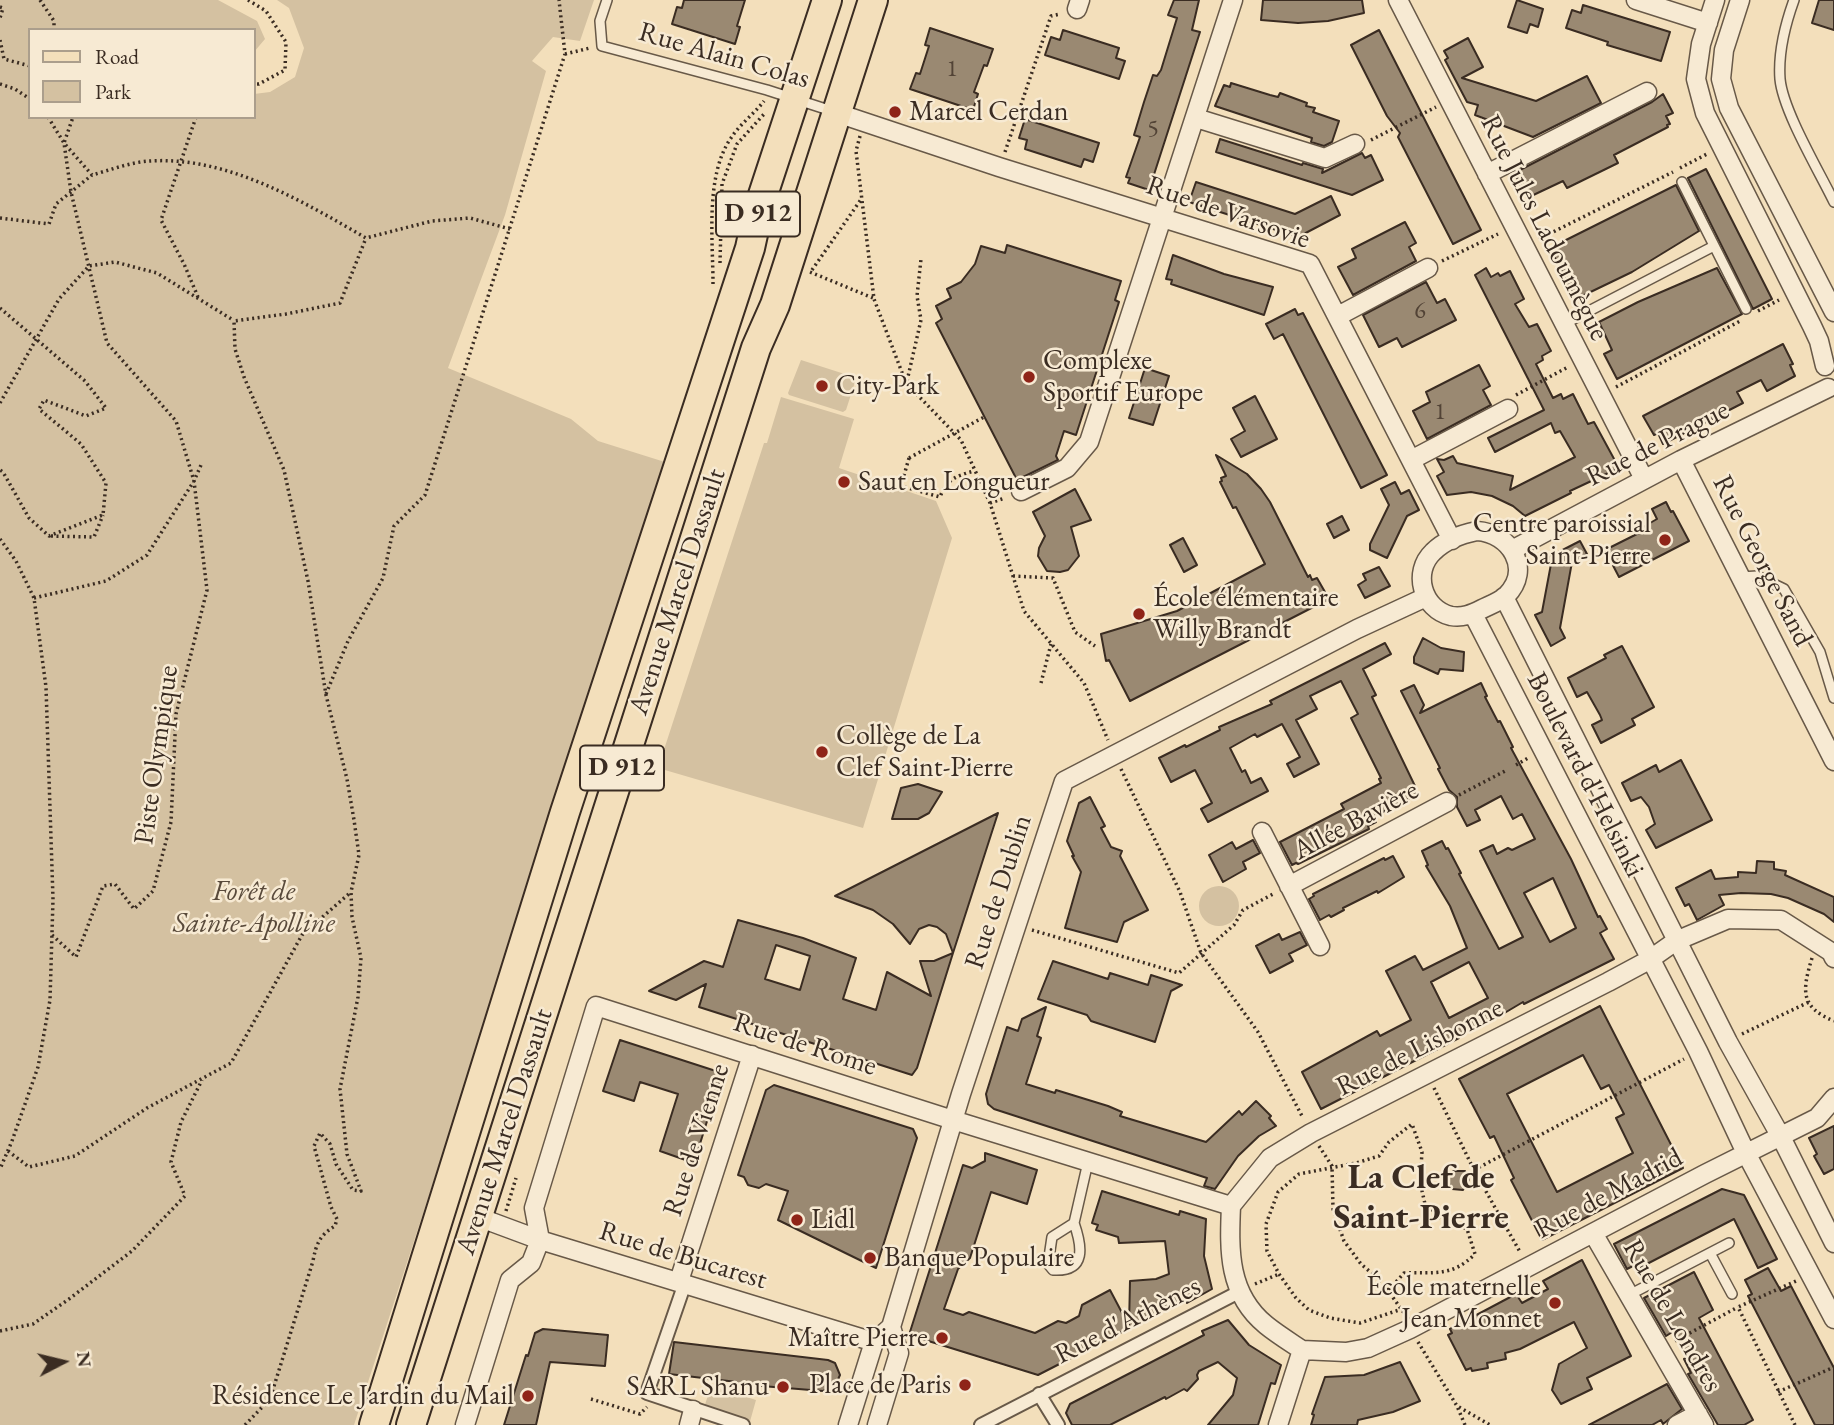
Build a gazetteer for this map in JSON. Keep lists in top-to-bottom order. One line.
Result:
{"streets":{"main road":["D 912","Avenue Marcel Dassault"],"street":["Rue de Varsovie","Rue Jules Ladoumègue","Rue de Prague","Rue George Sand","Boulevard d'Helsinki","Allée Bavière","Rue de Dublin","Rue de Rome","Rue de Lisbonne","Rue de Vienne","Rue de Madrid","Rue de Bucarest","Rue de Londres","Rue d'Athènes"],"lane":["Rue Alain Colas"],"path":["Piste Olympique"]},"crossings":[["Rue Alain Colas","Rue de Varsovie"],["Rue Alain Colas","Avenue Marcel Dassault"],["Rue de Varsovie","Rue de Prague"],["Rue de Varsovie","Avenue Marcel Dassault"],["Rue de Varsovie","Boulevard d'Helsinki"],["Rue de Varsovie","Rue de Dublin"],["Rue Jules Ladoumègue","Rue de Prague"],["Rue de Prague","Rue George Sand"],["Rue de Prague","Boulevard d'Helsinki"],["Rue de Prague","Rue de Dublin"],["Avenue Marcel Dassault","Rue de Bucarest"],["Boulevard d'Helsinki","Rue de Dublin"],["Boulevard d'Helsinki","Rue de Lisbonne"],["Boulevard d'Helsinki","Rue de Madrid"],["Rue de Dublin","Rue de Rome"],["Rue de Rome","Rue de Lisbonne"],["Rue de Rome","Rue de Vienne"],["Rue de Rome","Rue de Bucarest"],["Rue de Vienne","Rue de Bucarest"],["Rue de Madrid","Rue de Londres"]],"districts":["La Clef de Saint-Pierre"],"parks":["Forêt de Sainte-Apolline"],"places":["Marcel Cerdan","Complexe Sportif Europe","City-Park","Saut en Longueur","Centre paroissial Saint-Pierre","École élémentaire Willy Brandt","Collège de La Clef Saint-Pierre","Lidl","Banque Populaire","École maternelle Jean Monnet","Maître Pierre","Place de Paris","SARL Shanu","Résidence Le Jardin du Mail"],"house_numbers":["1","5","6","1"],"legend":["Road","Park"],"north":"right"}
